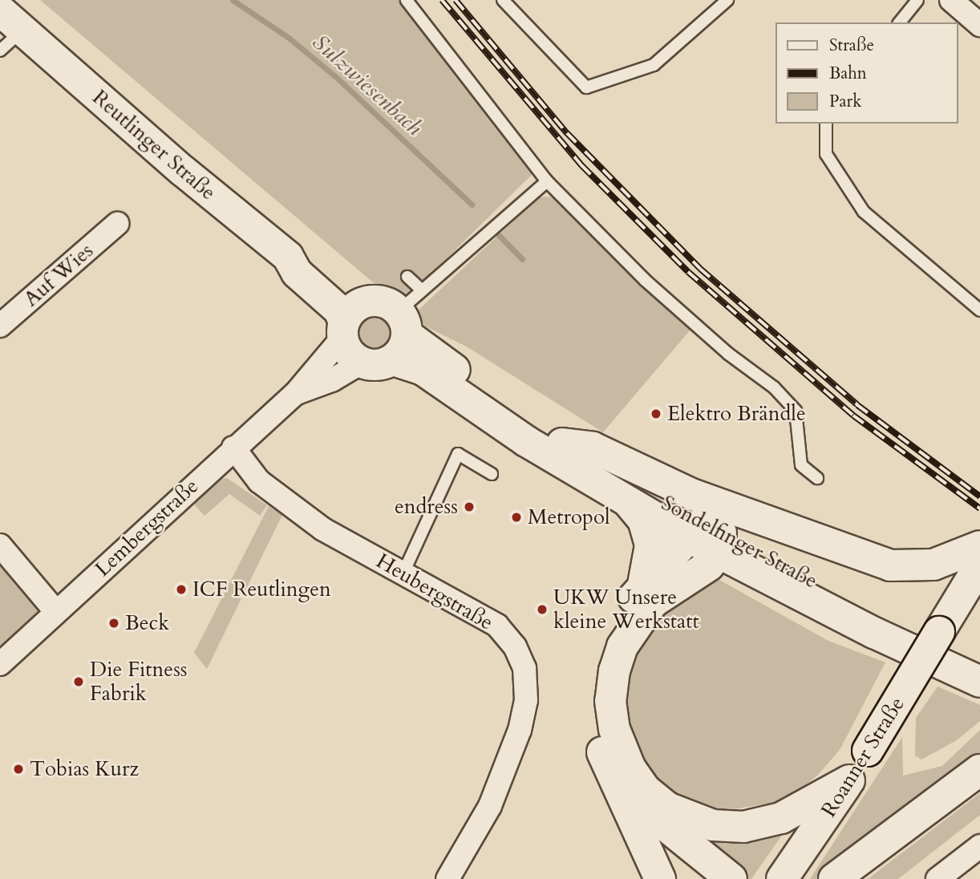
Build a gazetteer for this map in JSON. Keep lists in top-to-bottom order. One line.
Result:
{"streets":{"main road":["Reutlinger Straße","Sondelfinger Straße","Roanner Straße"],"street":["Auf Wies","Lembergstraße","Heubergstraße"]},"crossings":[["Reutlinger Straße","Lembergstraße"],["Reutlinger Straße","Sondelfinger Straße"],["Lembergstraße","Heubergstraße"]],"water":["Sulzwiesenbach"],"places":["Elektro Brändle","endress","Metropol","ICF Reutlingen","UKW Unsere kleine Werkstatt","Beck","Die Fitness Fabrik","Tobias Kurz"],"legend":["Straße","Bahn","Park"]}
